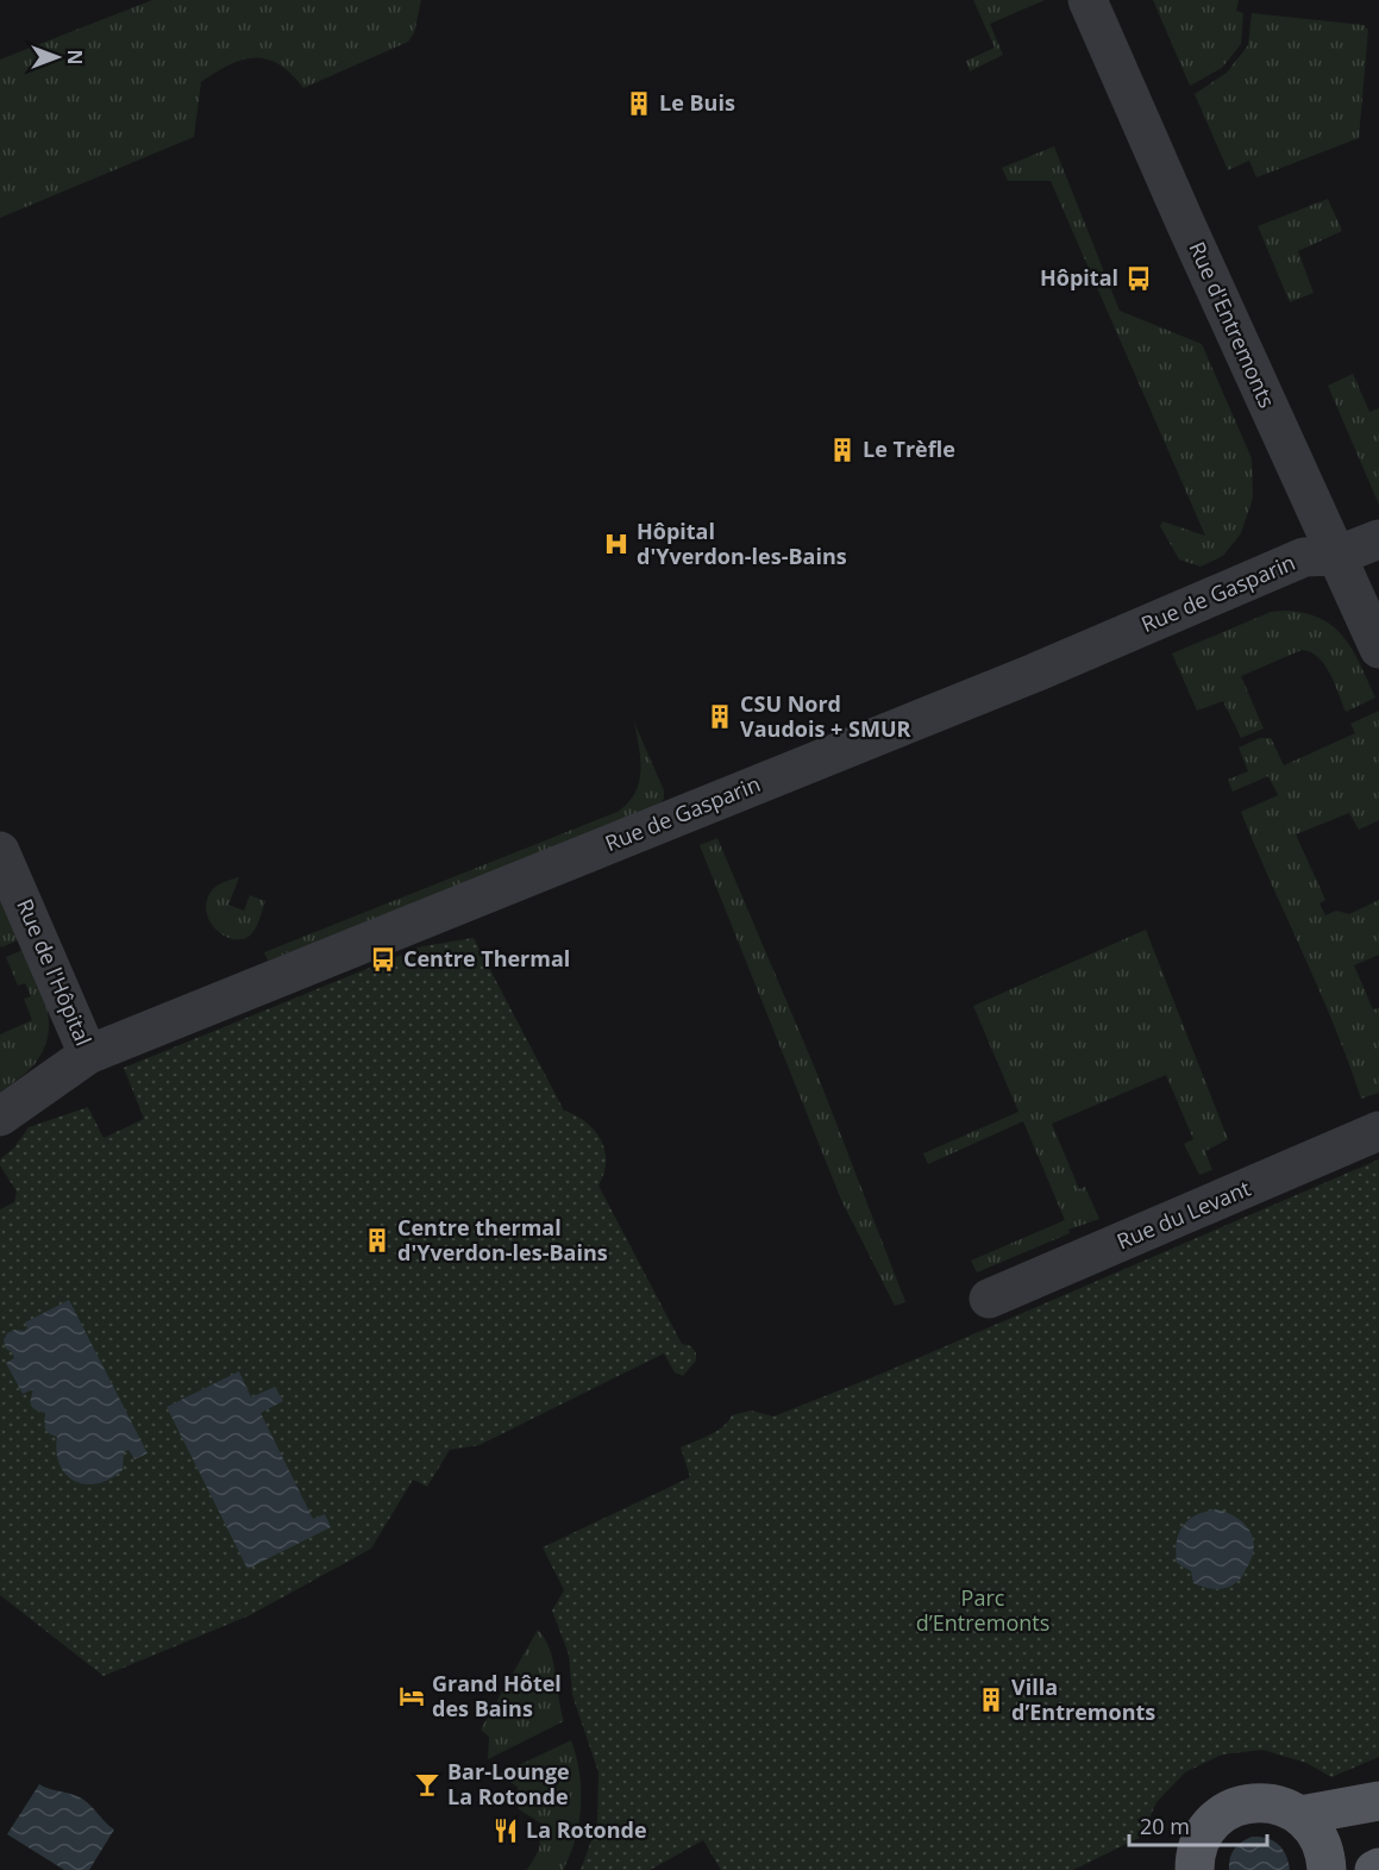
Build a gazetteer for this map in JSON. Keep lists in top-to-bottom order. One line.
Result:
{"streets":{"street":["Rue d'Entremonts","Rue de Gasparin","Rue de l'Hôpital","Rue du Levant"]},"crossings":[["Rue d'Entremonts","Rue de Gasparin"],["Rue de Gasparin","Rue de l'Hôpital"]],"parks":["Parc d’Entremonts"],"places":{"building":["Le Buis","Le Trèfle","CSU Nord Vaudois + SMUR","Centre thermal d'Yverdon-les-Bains","Villa d’Entremonts"],"bus stop":["Hôpital","Centre Thermal"],"hospital":["Hôpital d'Yverdon-les-Bains"],"hotel":["Grand Hôtel des Bains"],"bar":["Bar-Lounge La Rotonde"],"restaurant":["La Rotonde"]},"scale_bar":"20 m","north":"right"}
